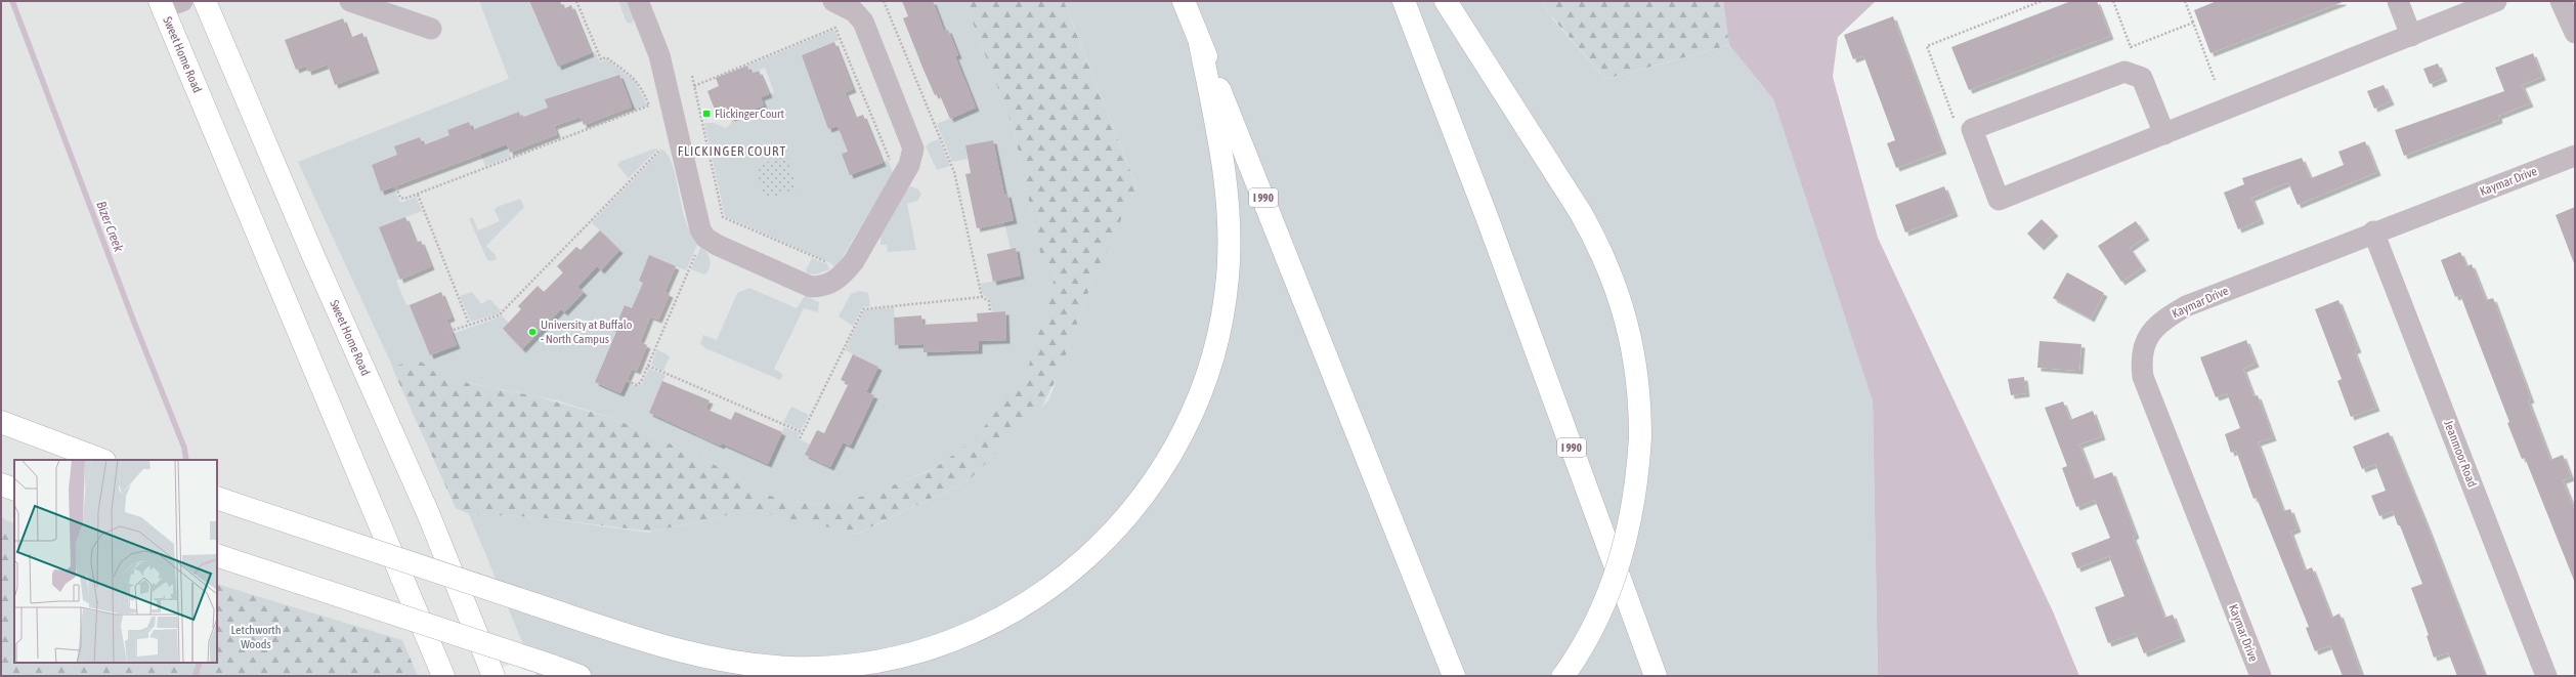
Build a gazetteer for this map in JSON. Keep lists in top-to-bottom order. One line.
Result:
{"streets":{"main road":["Sweet Home Road","I 990"],"street":["Kaymar Drive","Jeanmoor Road"]},"crossings":[["Kaymar Drive","Jeanmoor Road"]],"districts":["FLICKINGER COURT"],"water":["Bizer Creek"],"parks":["Letchworth Woods"],"places":{"transit":["Flickinger Court"],"other":["University at Buffalo - North Campus"]}}
